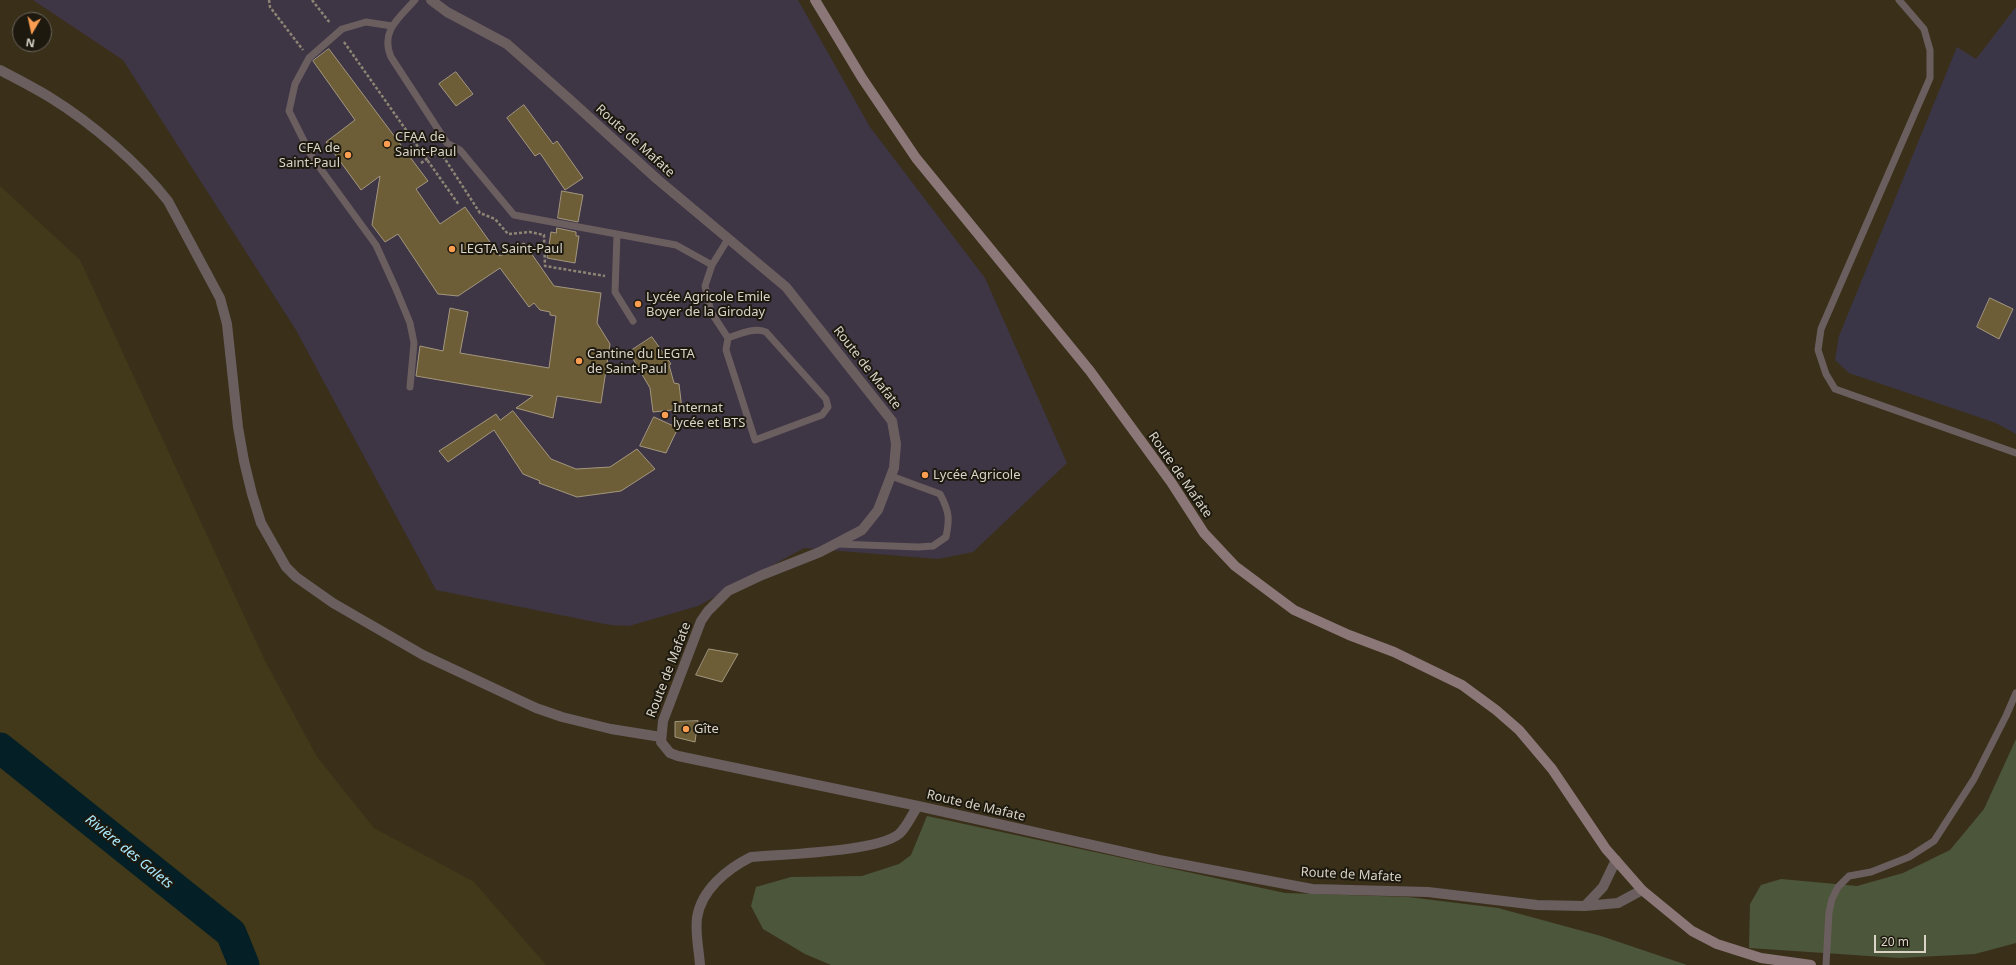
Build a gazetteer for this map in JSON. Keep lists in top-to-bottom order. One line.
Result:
{"streets":{"main road":["Route de Mafate"]},"water":["Rivière des Galets"],"places":["CFAA de Saint-Paul","CFA de Saint-Paul","LEGTA Saint-Paul","Lycée Agricole Emile Boyer de la Giroday","Cantine du LEGTA de Saint-Paul","Internat lycée et BTS","Lycée Agricole","Gîte"],"scale_bar":"20 m","north":"bottom"}
